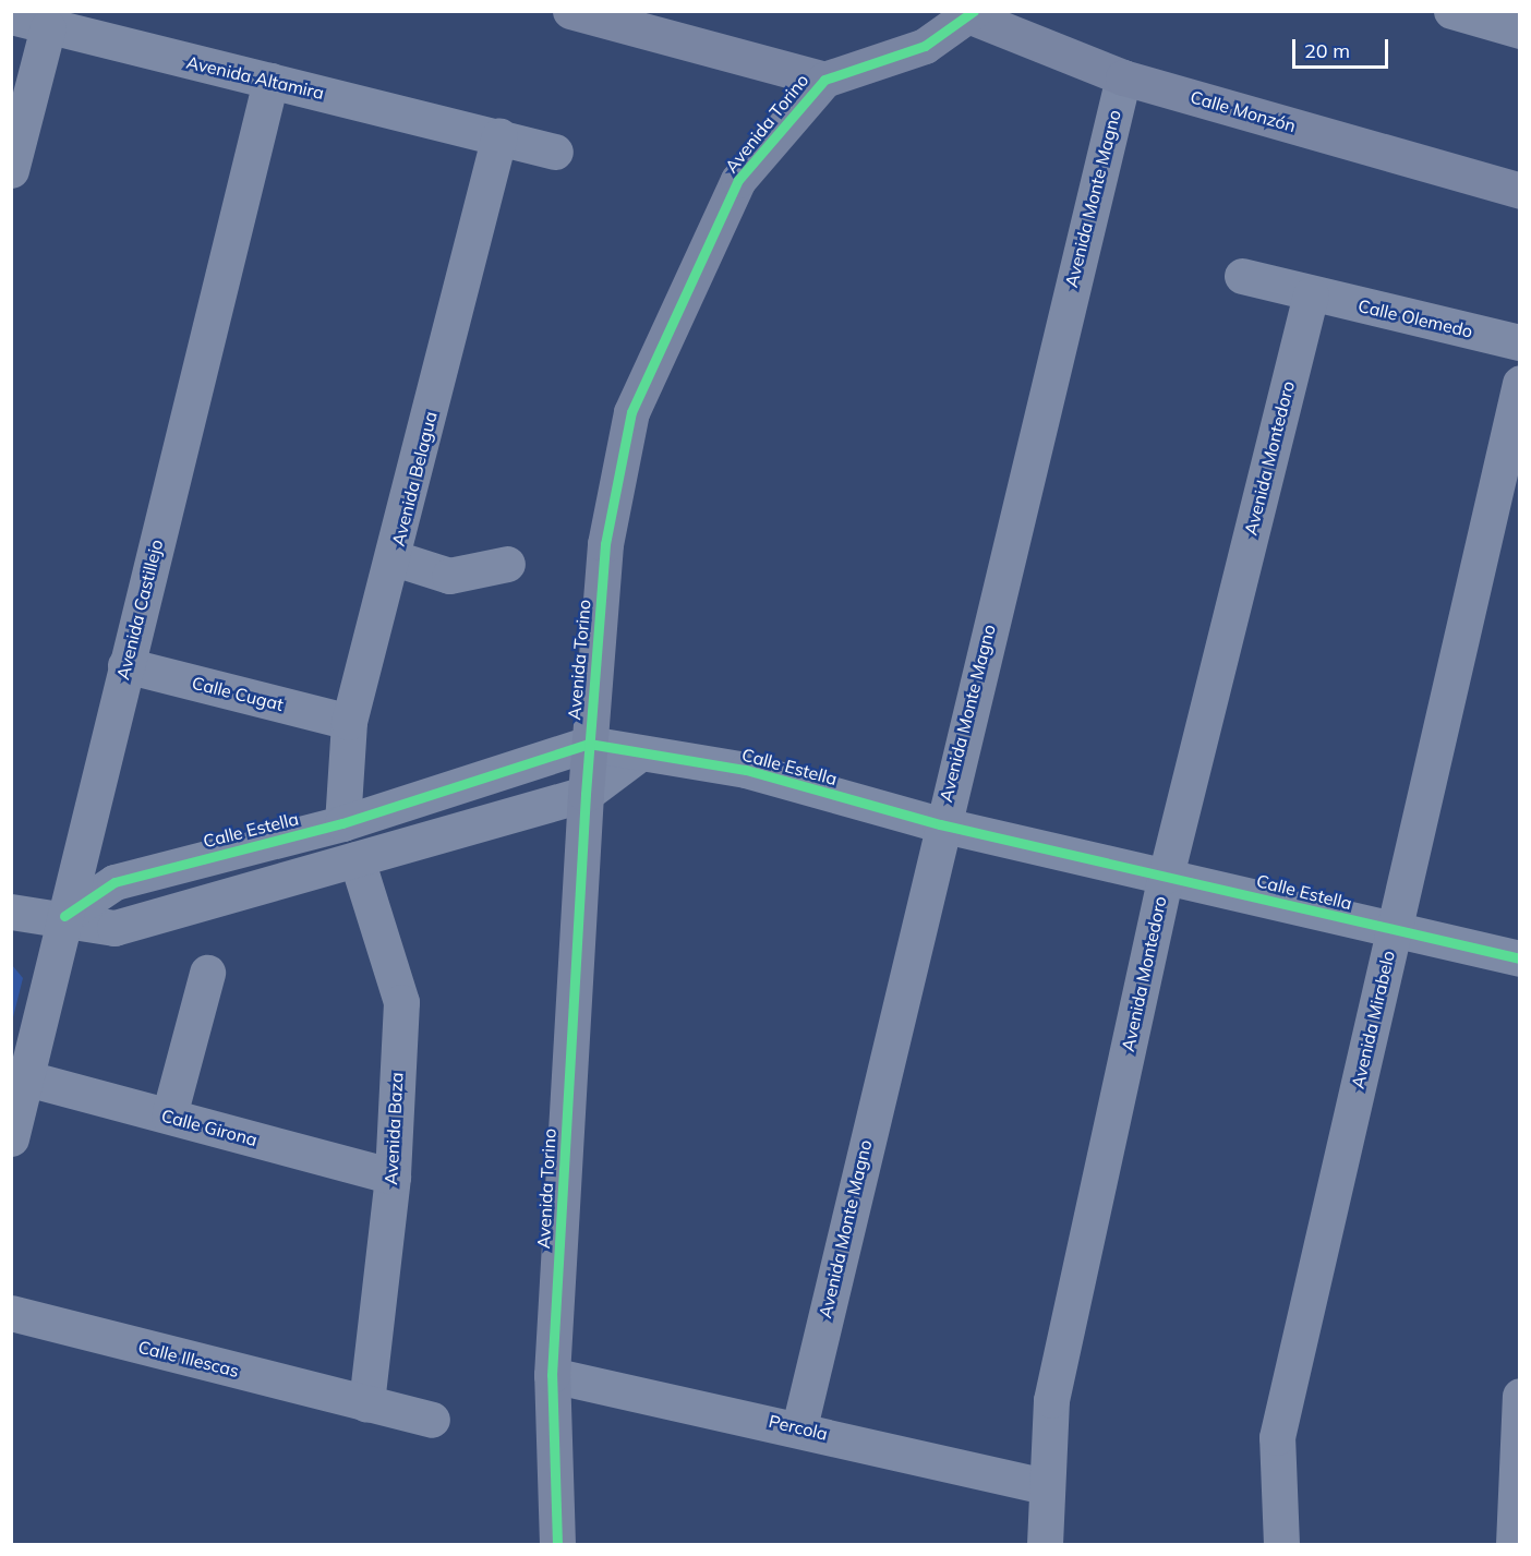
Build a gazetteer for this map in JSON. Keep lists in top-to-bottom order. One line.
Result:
{"streets":{"street":["Avenida Altamira","Calle Monzón","Avenida Torino","Avenida Monte Magno","Calle Olemedo","Avenida Montedoro","Avenida Belagua","Avenida Castillejo","Calle Cugat","Calle Estella","Avenida Mirabelo","Calle Girona","Avenida Baza","Calle Illescas","Percola"]},"crossings":[["Avenida Altamira","Avenida Belagua"],["Avenida Altamira","Avenida Castillejo"],["Calle Monzón","Avenida Torino"],["Calle Monzón","Avenida Monte Magno"],["Avenida Torino","Calle Estella"],["Avenida Torino","Percola"],["Avenida Monte Magno","Calle Estella"],["Avenida Monte Magno","Percola"],["Calle Olemedo","Avenida Montedoro"],["Avenida Montedoro","Calle Estella"],["Avenida Montedoro","Percola"],["Avenida Belagua","Calle Cugat"],["Avenida Belagua","Calle Estella"],["Avenida Castillejo","Calle Cugat"],["Avenida Castillejo","Calle Estella"],["Avenida Castillejo","Calle Girona"],["Calle Estella","Avenida Mirabelo"],["Calle Girona","Avenida Baza"],["Avenida Baza","Calle Illescas"]],"scale_bar":"20 m"}
